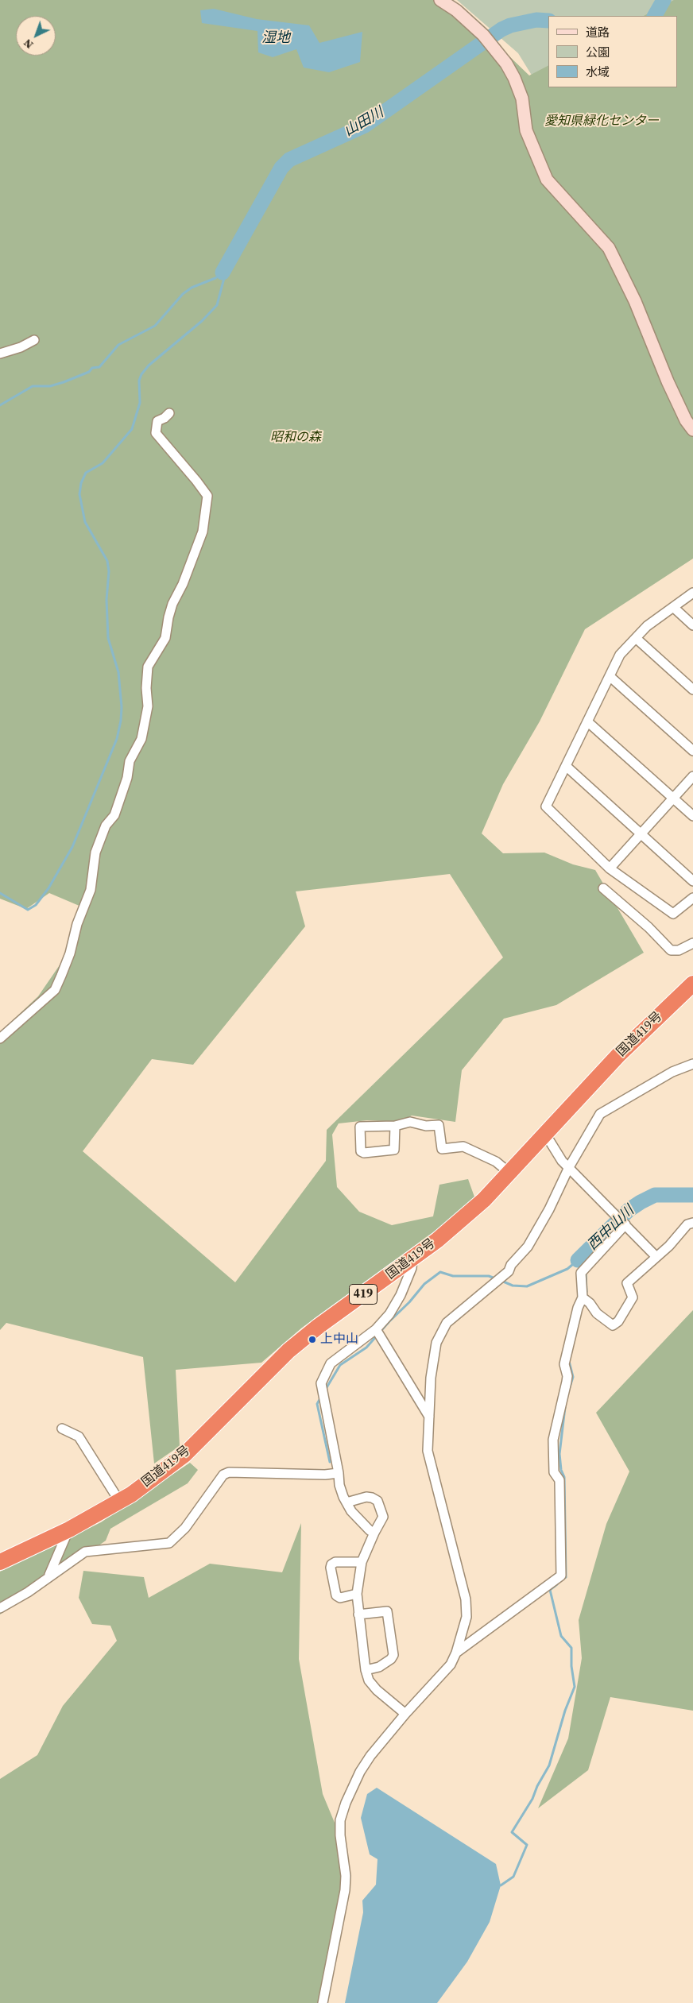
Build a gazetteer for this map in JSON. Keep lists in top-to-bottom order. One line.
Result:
{"streets":{"highway":["国道419号","419"]},"water":["湿地","山田川","西中山川"],"parks":["愛知県緑化センター","昭和の森"],"places":["上中山"],"legend":["道路","公園","水域"],"north":"bottom left"}
